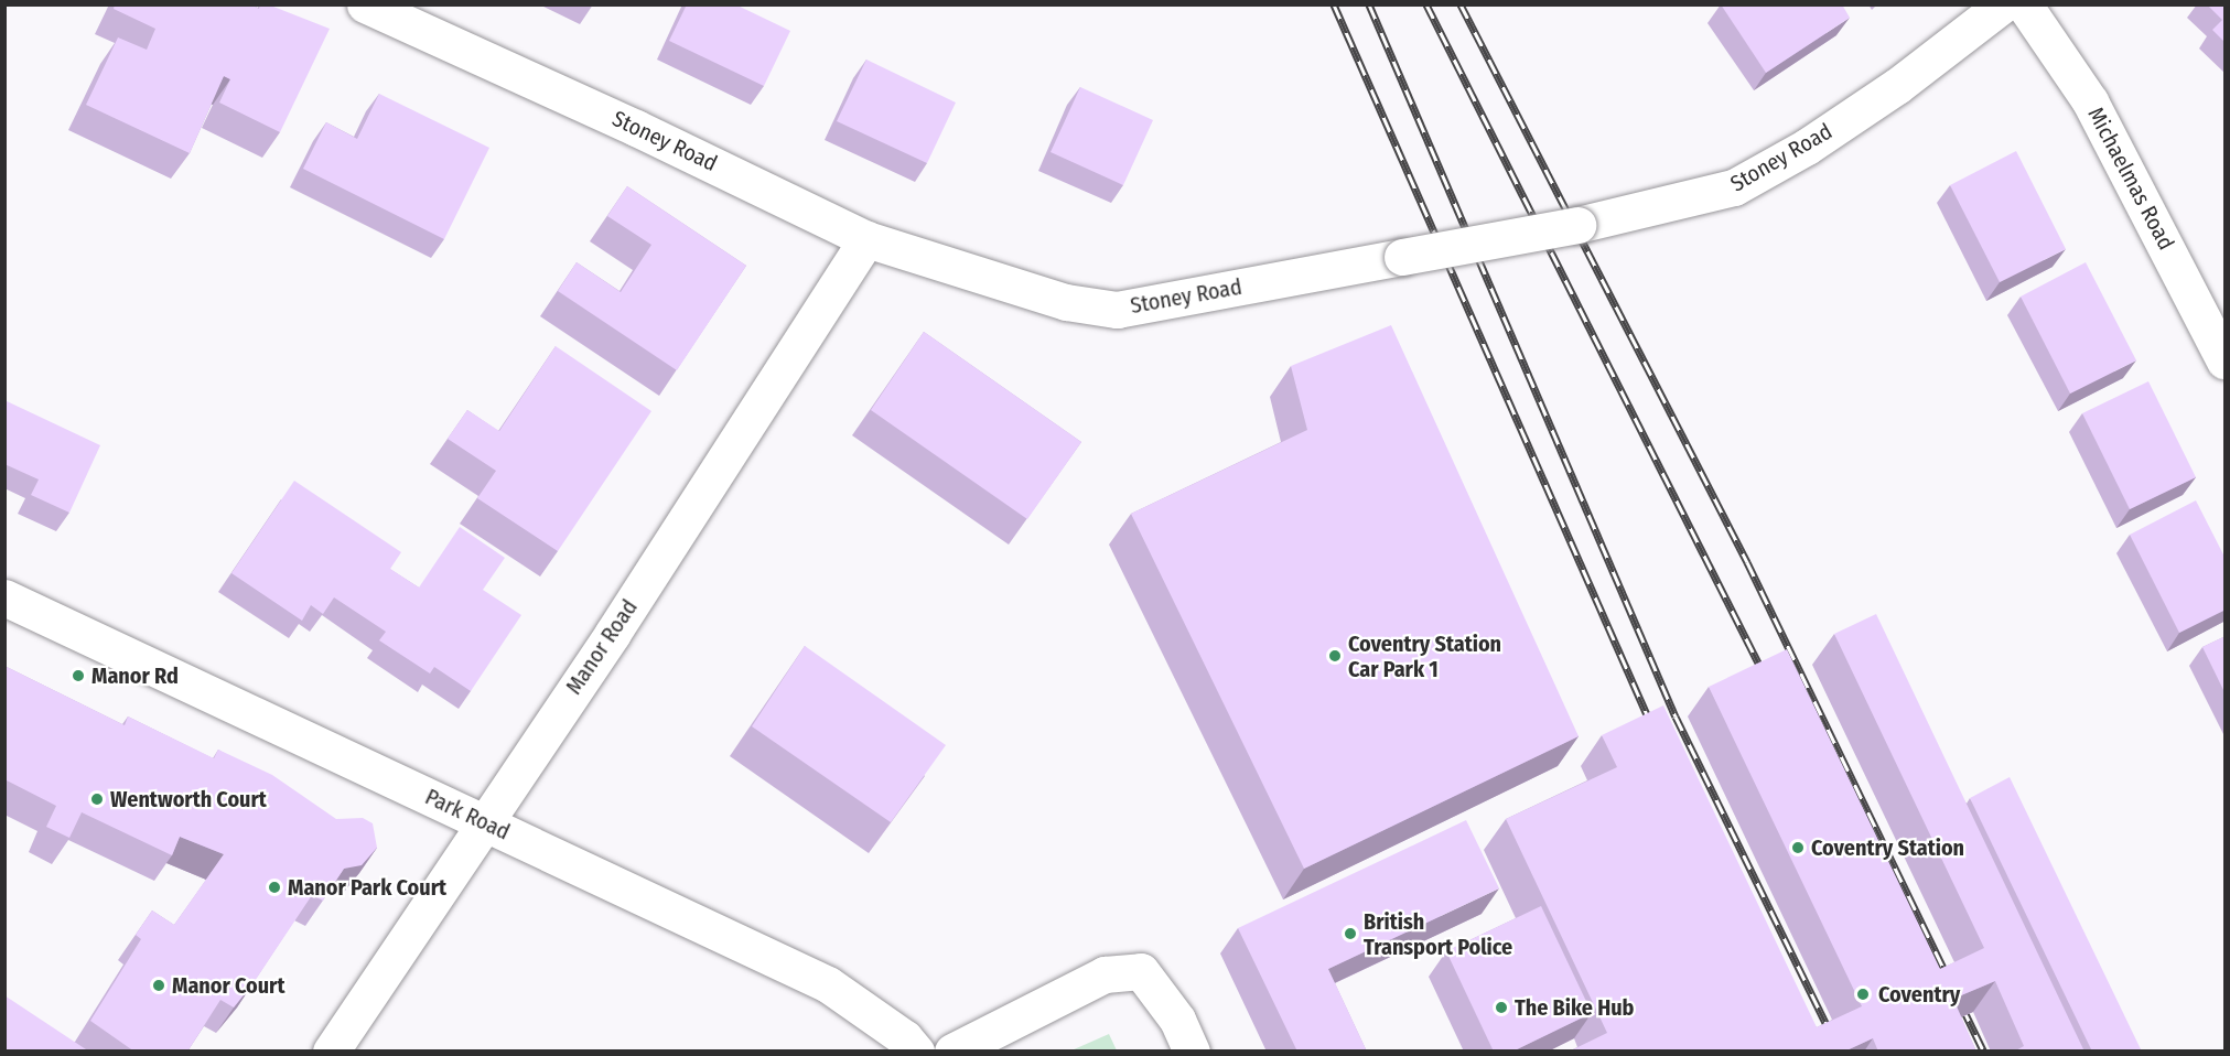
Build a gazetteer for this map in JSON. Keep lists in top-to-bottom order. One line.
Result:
{"streets":{"street":["Stoney Road","Michaelmas Road","Manor Road","Park Road"]},"crossings":[["Stoney Road","Manor Road"],["Manor Road","Park Road"]],"places":["Coventry Station Car Park 1","Manor Rd","Wentworth Court","Coventry Station","Manor Park Court","British Transport Police","Manor Court","Coventry","The Bike Hub"]}
